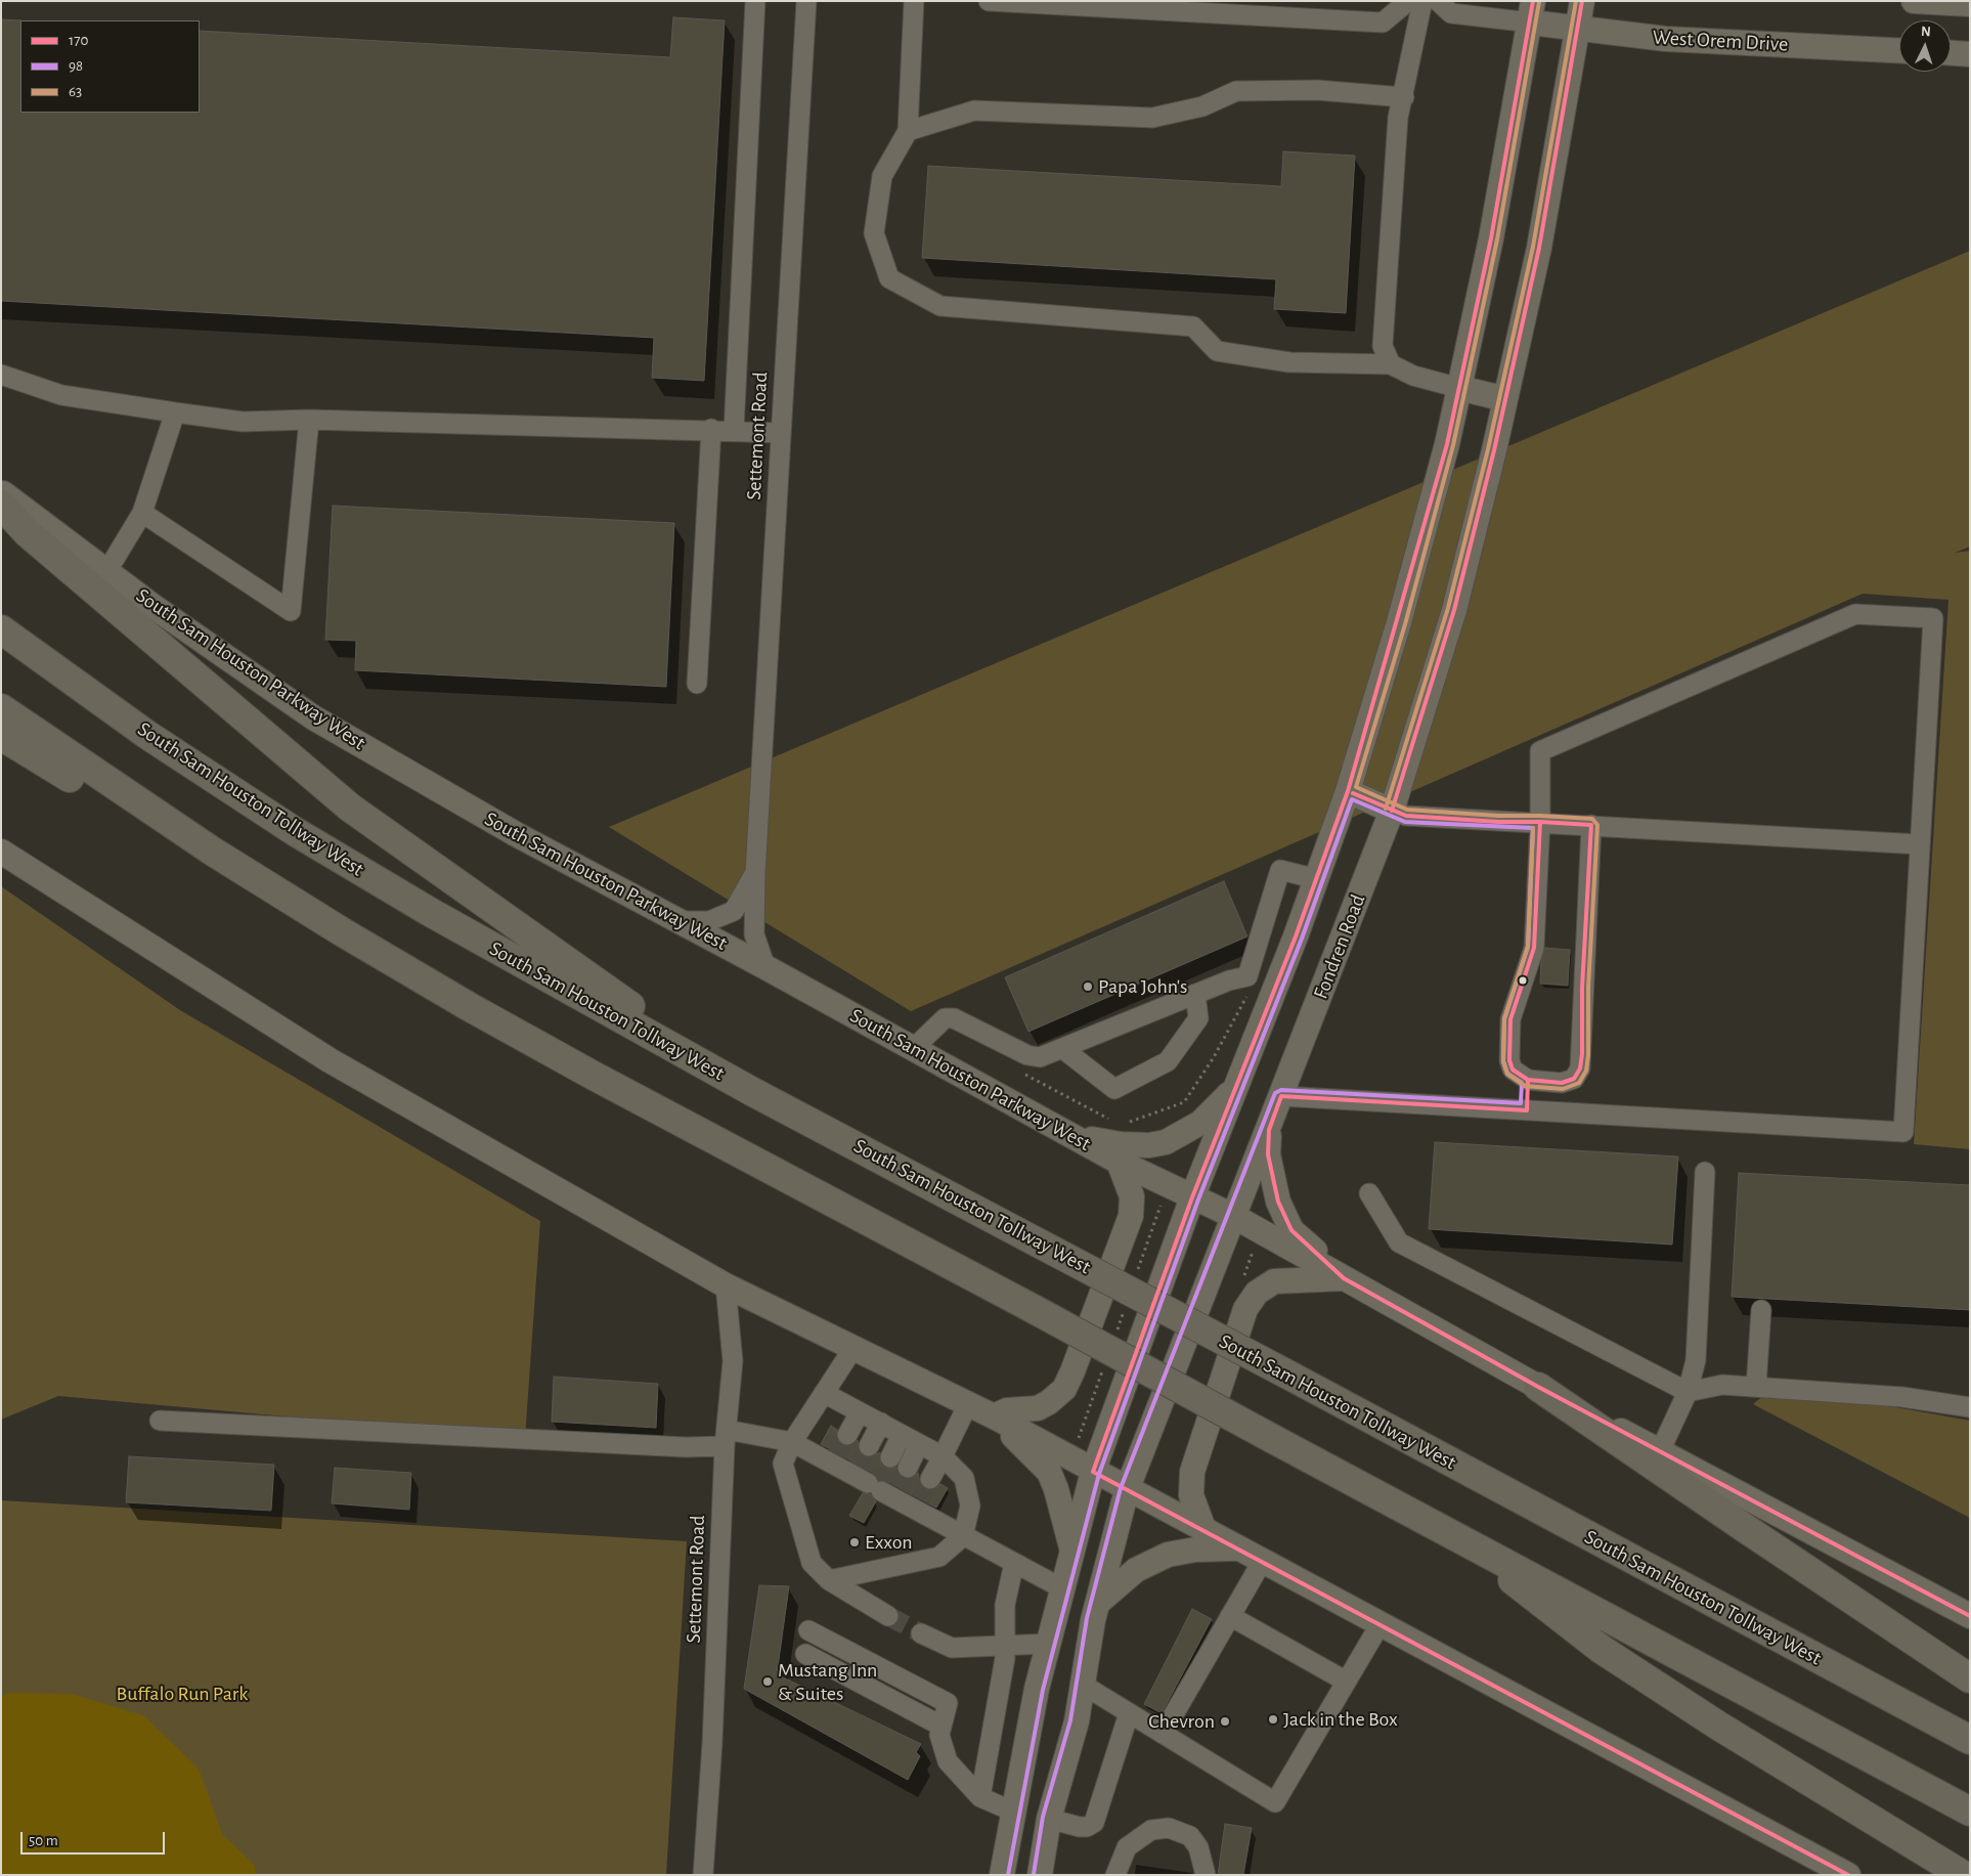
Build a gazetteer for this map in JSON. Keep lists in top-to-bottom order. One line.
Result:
{"streets":{"highway":["South Sam Houston Tollway West"],"main road":["West Orem Drive","South Sam Houston Parkway West","Fondren Road"],"street":["Settemont Road"]},"crossings":[["West Orem Drive","Fondren Road"],["Settemont Road","South Sam Houston Parkway West"],["South Sam Houston Parkway West","Fondren Road"]],"parks":["Buffalo Run Park"],"places":["Papa John's","Exxon","Mustang Inn & Suites","Jack in the Box","Chevron"],"lines":["transit line 170","transit line 63","transit line 98"],"legend":["170","98","63"],"scale_bar":"50 m","north":"top"}
